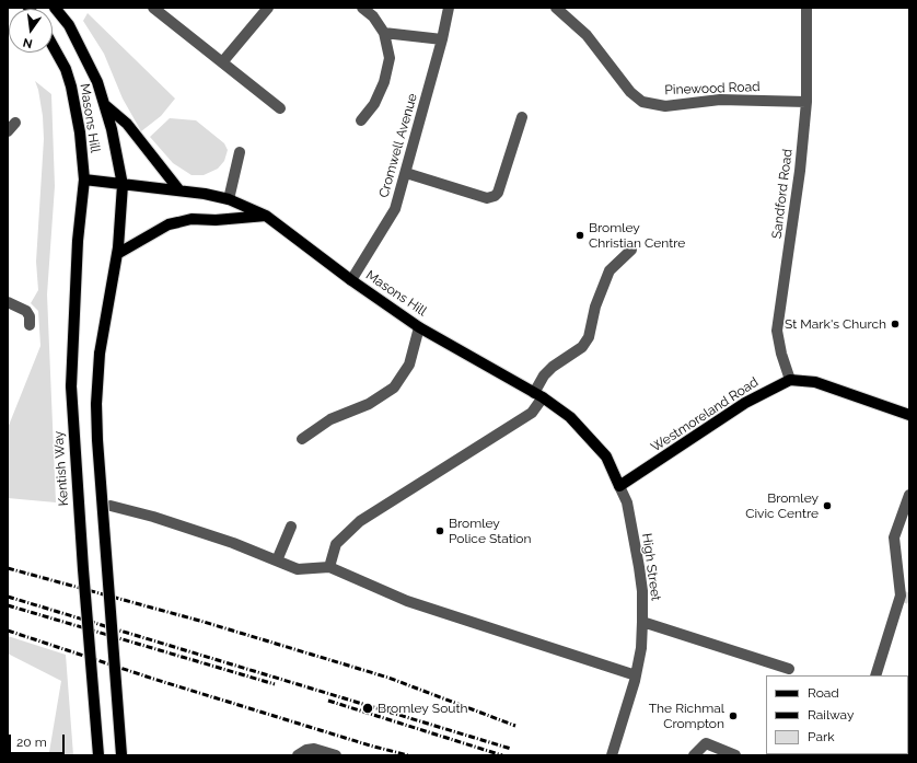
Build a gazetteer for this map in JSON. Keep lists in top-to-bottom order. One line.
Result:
{"streets":{"main road":["Masons Hill","Westmoreland Road","Kentish Way"],"street":["Pinewood Road","Cromwell Avenue","Sandford Road","High Street"]},"crossings":[["Pinewood Road","Sandford Road"],["Masons Hill","Cromwell Avenue"],["Masons Hill","Westmoreland Road"],["Masons Hill","Kentish Way"],["Masons Hill","High Street"],["Sandford Road","Westmoreland Road"],["Westmoreland Road","High Street"]],"places":["Bromley Christian Centre","St Mark's Church","Bromley Civic Centre","Bromley Police Station","Bromley South","The Richmal Crompton"],"legend":["Road","Railway","Park"],"scale_bar":"20 m","north":"bottom"}
